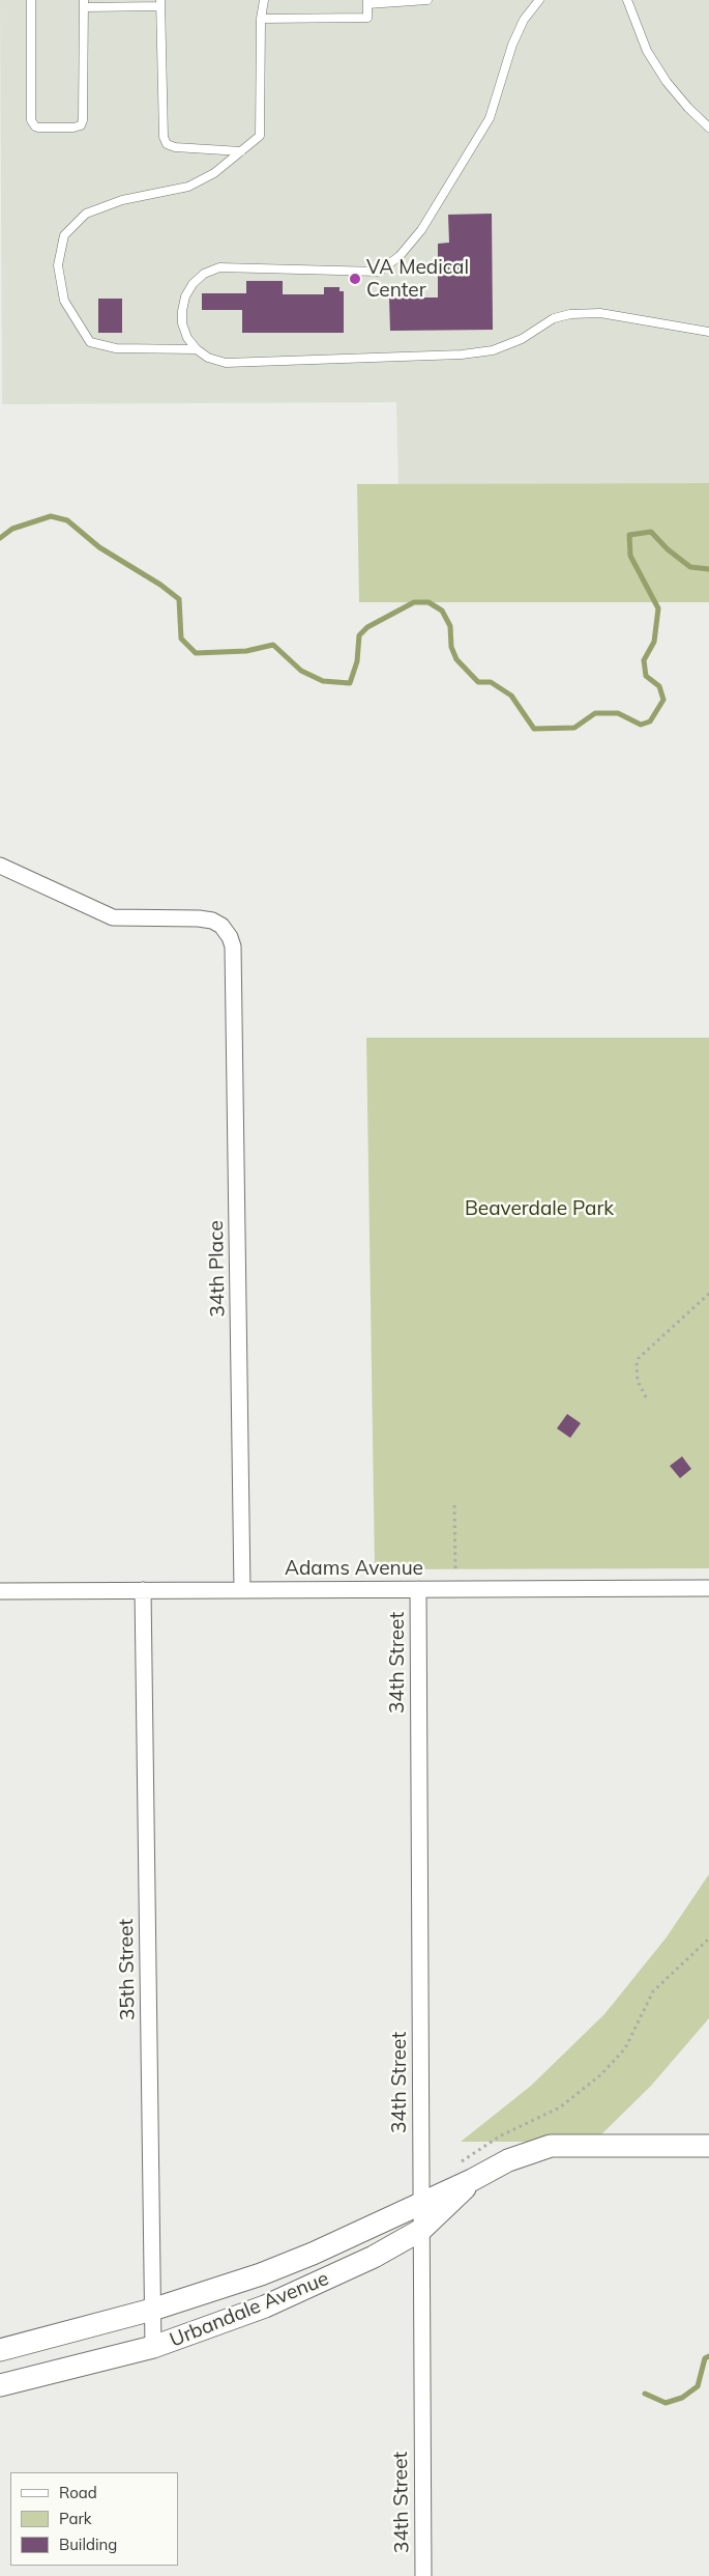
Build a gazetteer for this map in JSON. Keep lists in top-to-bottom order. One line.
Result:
{"streets":{"street":["34th Place","Adams Avenue","34th Street","35th Street","Urbandale Avenue"]},"crossings":[["34th Place","Adams Avenue"],["Adams Avenue","34th Street"],["Adams Avenue","35th Street"],["34th Street","Urbandale Avenue"],["35th Street","Urbandale Avenue"]],"parks":["Beaverdale Park"],"places":["VA Medical Center"],"legend":["Road","Park","Building"]}
